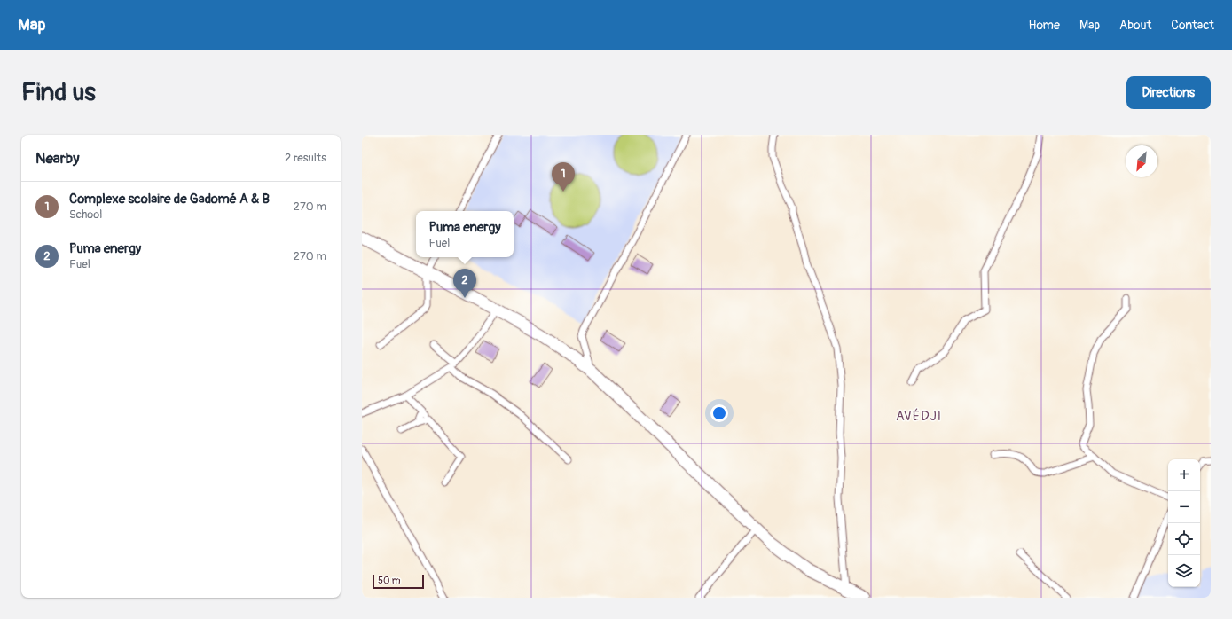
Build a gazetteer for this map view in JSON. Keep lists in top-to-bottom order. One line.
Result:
{"districts":["AVÉDJI"],"scale_bar":"50 m","north":"bottom left","page":{"header":"Map","nav":["Home","Map","About","Contact"],"buttons":"Directions","title":"Find us","heading":["Nearby","2 results"],"pins":["1","2"],"list":[{"mark":"1","name":"Complexe scolaire de Gadomé A & B","note":"School","value":"270 m"},{"mark":"2","name":"Puma energy","note":"Fuel","value":"270 m"}],"popup":["Puma energy","Fuel"],"map_buttons":["+","−"],"scale":"50 m"}}
